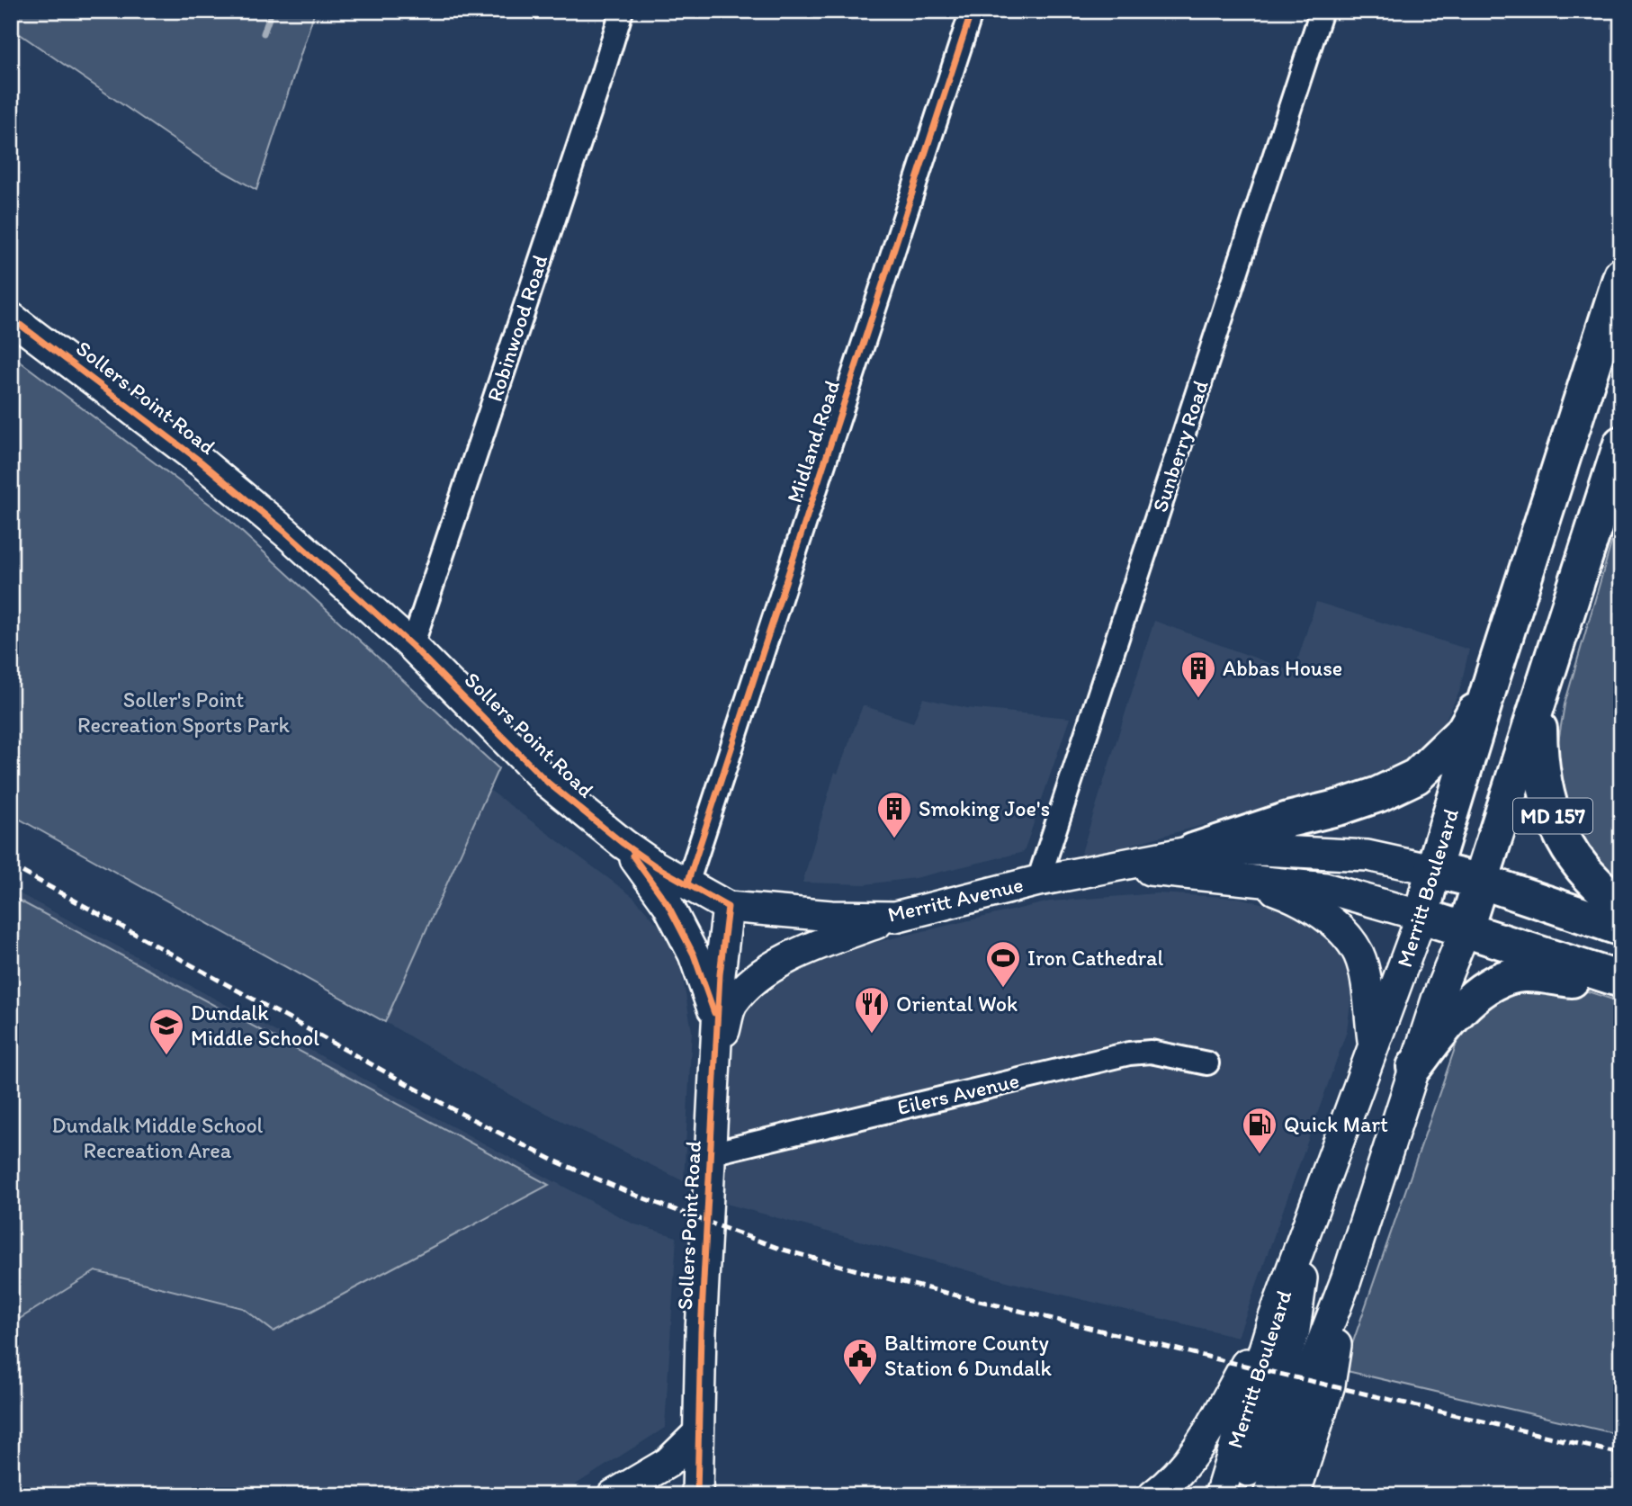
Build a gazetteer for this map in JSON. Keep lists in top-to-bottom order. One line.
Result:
{"streets":{"main road":["MD 157","Merritt Boulevard"],"street":["Robinwood Road","Sollers Point Road","Midland Road","Sunberry Road","Merritt Avenue","Eilers Avenue"]},"crossings":[["Robinwood Road","Sollers Point Road"],["Sollers Point Road","Midland Road"],["Sollers Point Road","Merritt Avenue"],["Sollers Point Road","Eilers Avenue"],["Sunberry Road","Merritt Avenue"],["MD 157","Merritt Boulevard"],["Merritt Boulevard","Merritt Avenue"]],"parks":["Soller's Point Recreation Sports Park","Dundalk Middle School Recreation Area"],"places":{"building":["Abbas House","Smoking Joe's"],"sports":["Iron Cathedral"],"restaurant":["Oriental Wok"],"school or university":["Dundalk Middle School"],"fuel station":["Quick Mart"],"public building":["Baltimore County Station 6 Dundalk"]}}
